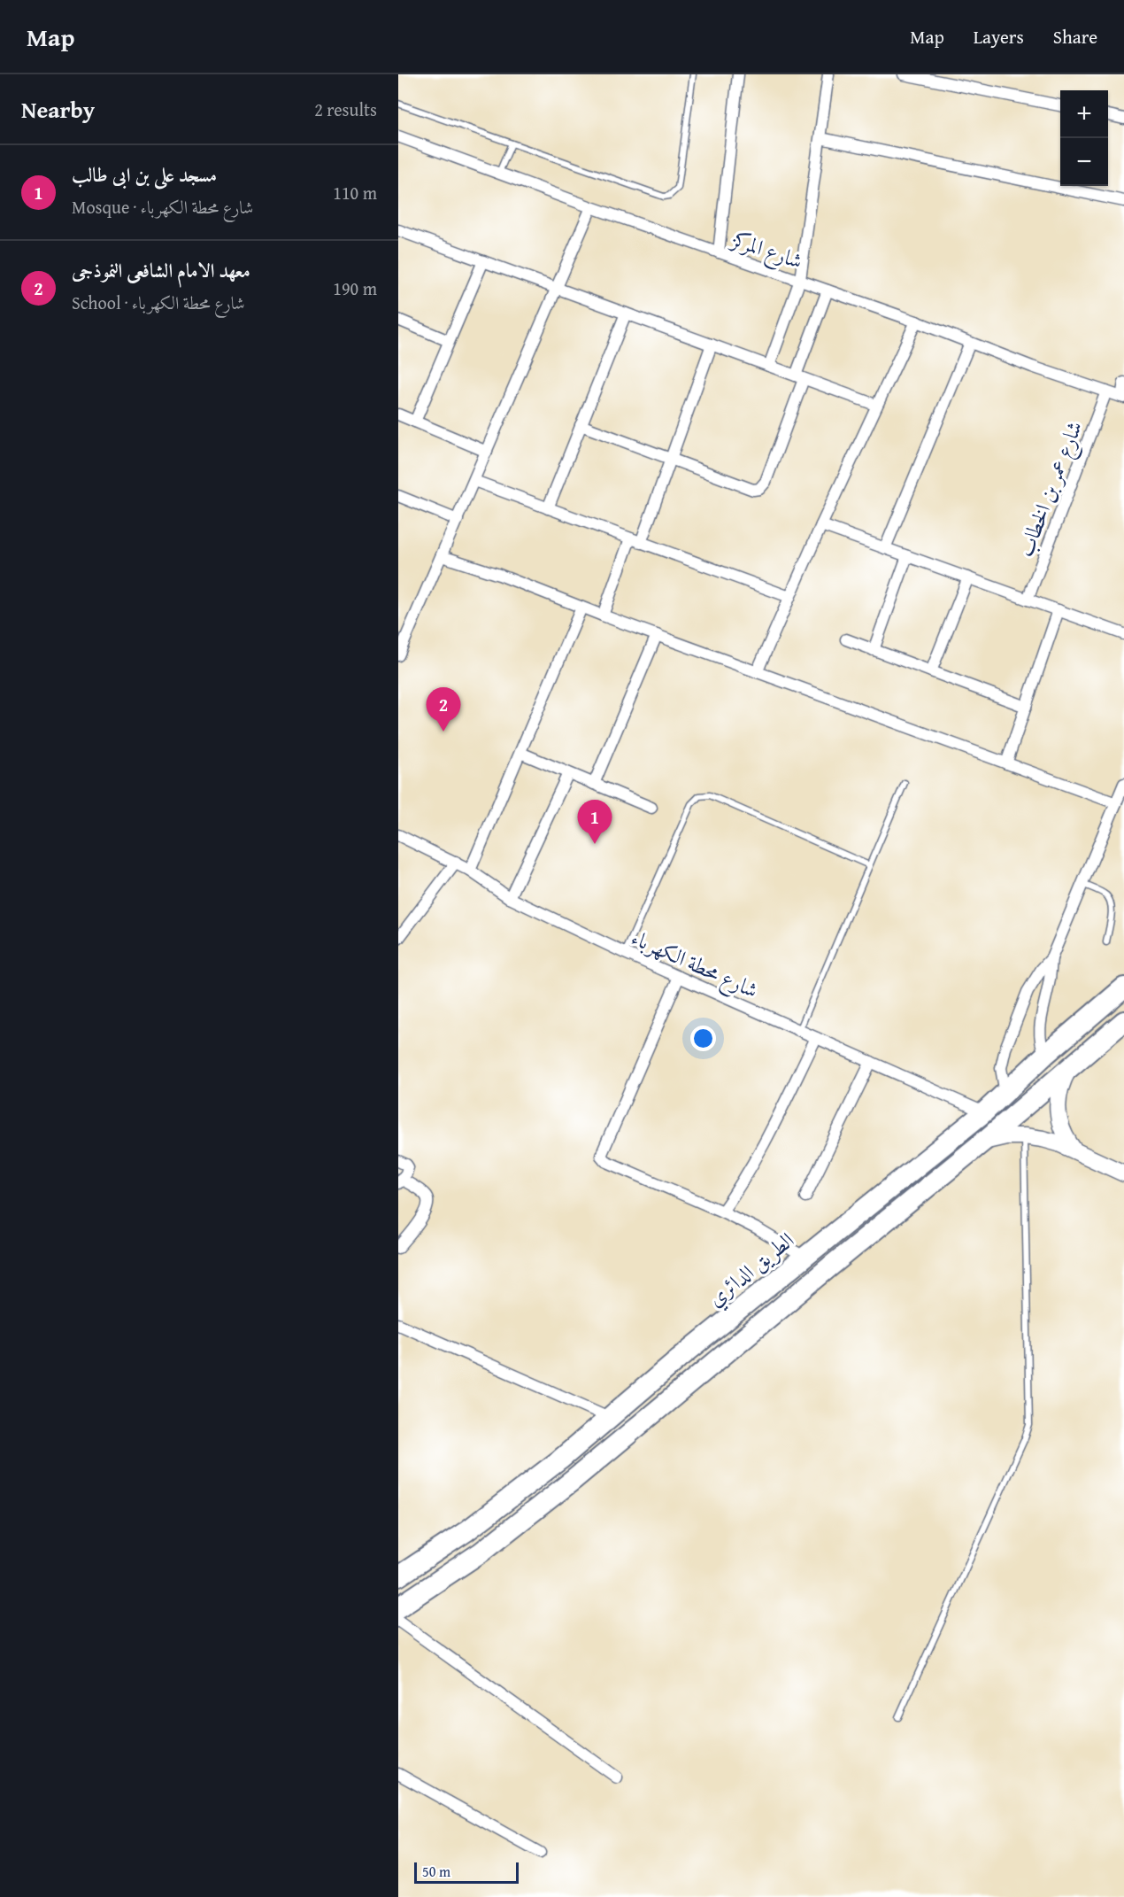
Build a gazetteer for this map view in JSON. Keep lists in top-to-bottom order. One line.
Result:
{"streets":{"highway":["الطريق الدائري"],"street":["شارع المركز","شارع عمر بن الخطاب","شارع محطة الكهرباء"]},"crossings":[["شارع المركز","شارع عمر بن الخطاب"],["شارع محطة الكهرباء","الطريق الدائري"]],"scale_bar":"50 m","page":{"header":"Map","nav":["Map","Layers","Share"],"heading":["Nearby","2 results"],"map_buttons":["+","−"],"list":[{"mark":"1","name":"مسجد على بن ابى طالب","note":"Mosque · شارع محطة الكهرباء","value":"110 m"},{"mark":"2","name":"معهد الامام الشافعى النموذجى","note":"School · شارع محطة الكهرباء","value":"190 m"}],"pins":["2","1"],"scale":"50 m"}}
